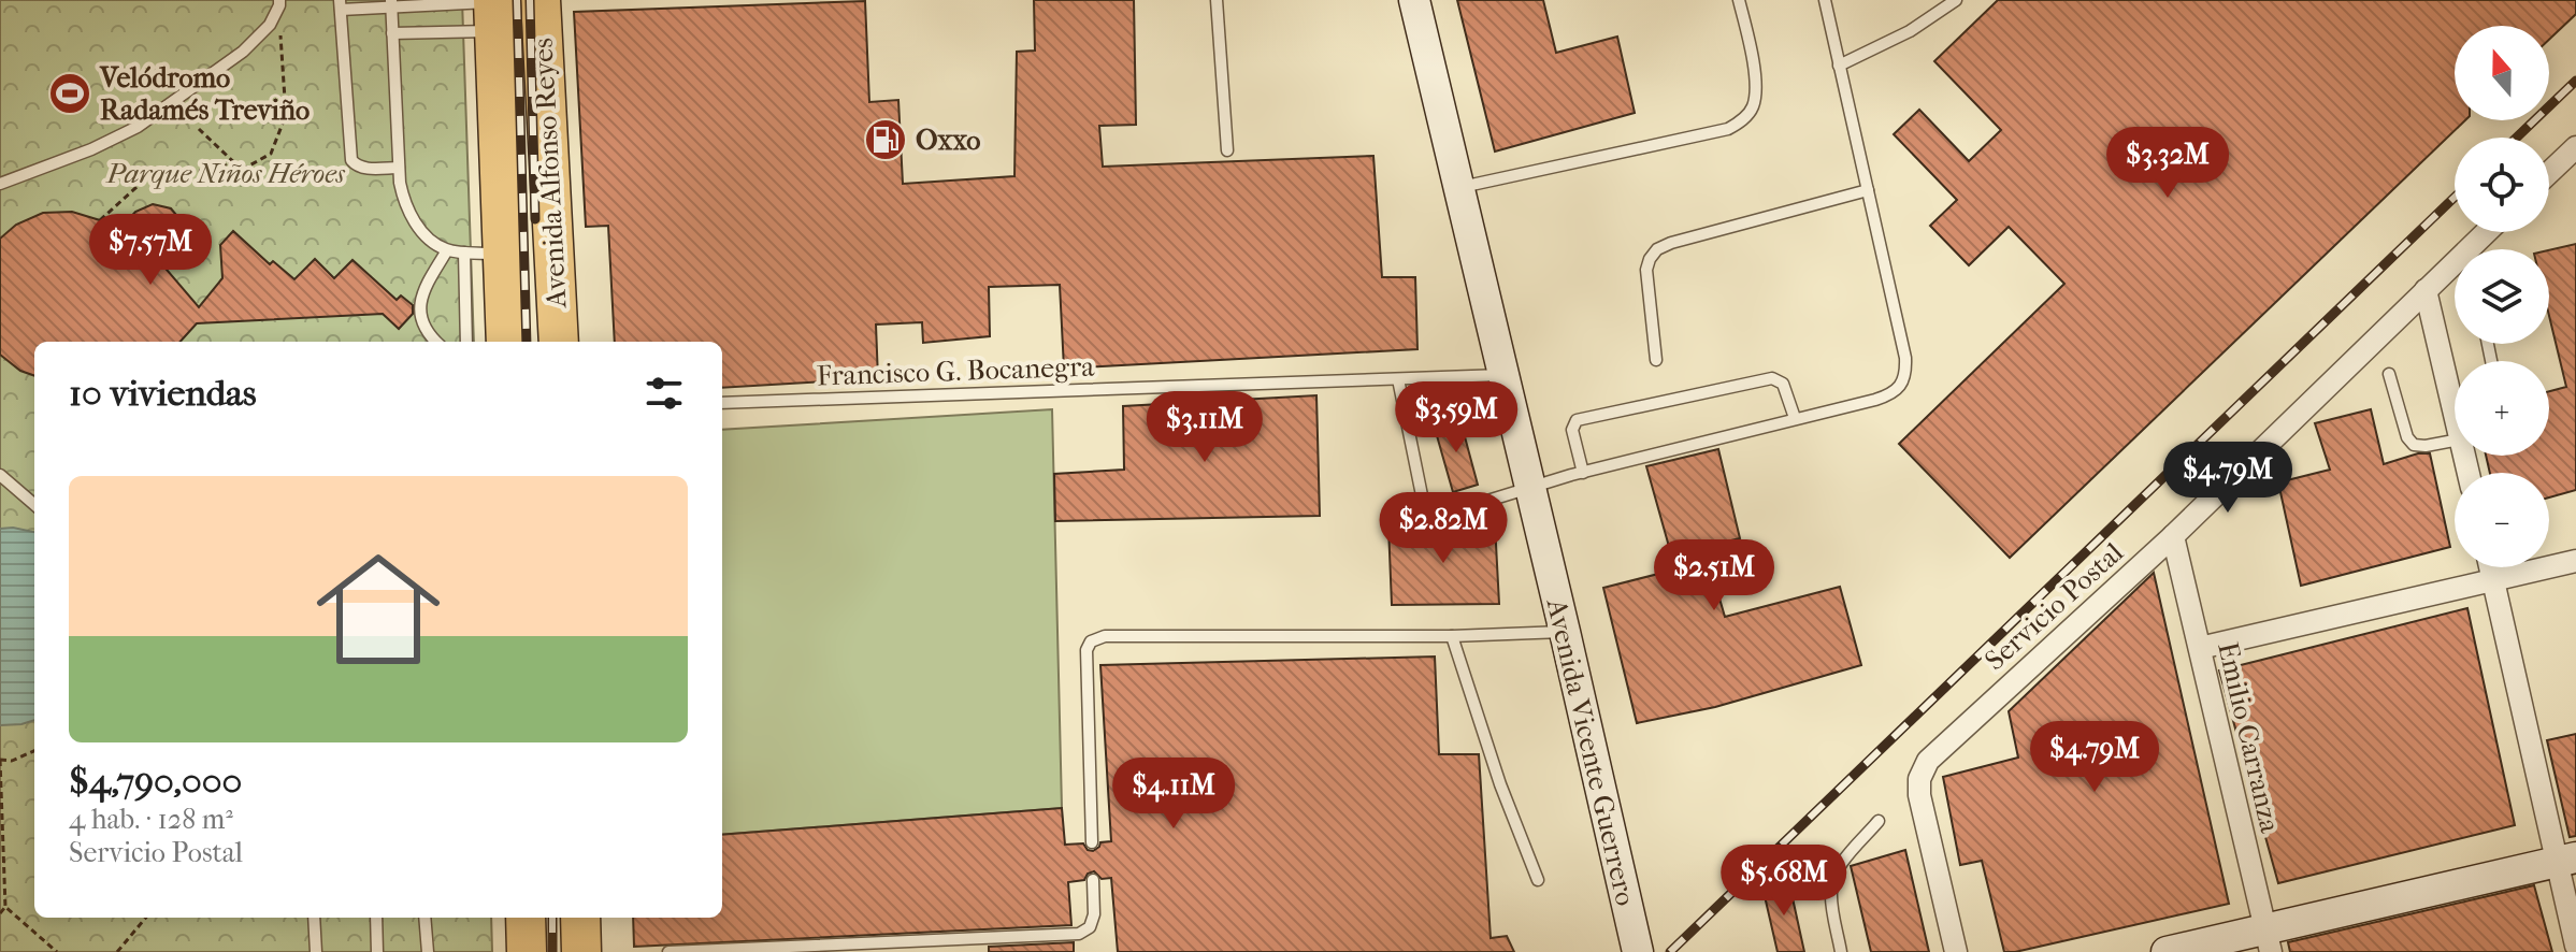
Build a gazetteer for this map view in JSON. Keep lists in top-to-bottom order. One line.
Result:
{"streets":{"highway":["Avenida Alfonso Reyes"],"main road":["Avenida Vicente Guerrero"],"street":["Servicio Postal","Emilio Carranza"],"lane":["Francisco G. Bocanegra"]},"crossings":[["Francisco G. Bocanegra","Avenida Vicente Guerrero"],["Servicio Postal","Emilio Carranza"]],"parks":["Parque Niños Héroes"],"places":{"sports":["Velódromo Radamés Treviño"],"fuel station":["Oxxo"]},"north":"top","page":{"map_buttons":["+","−"],"price":["$3.32M","$7.57M","$3.59M","$3.11M","$4.79M","$2.82M","$2.51M","$4.79M","$4.11M","$5.68M"],"heading":"10 viviendas","list":[{"name":"$4,790,000","note":"4 hab. · 128 m² · Servicio Postal"}]}}
